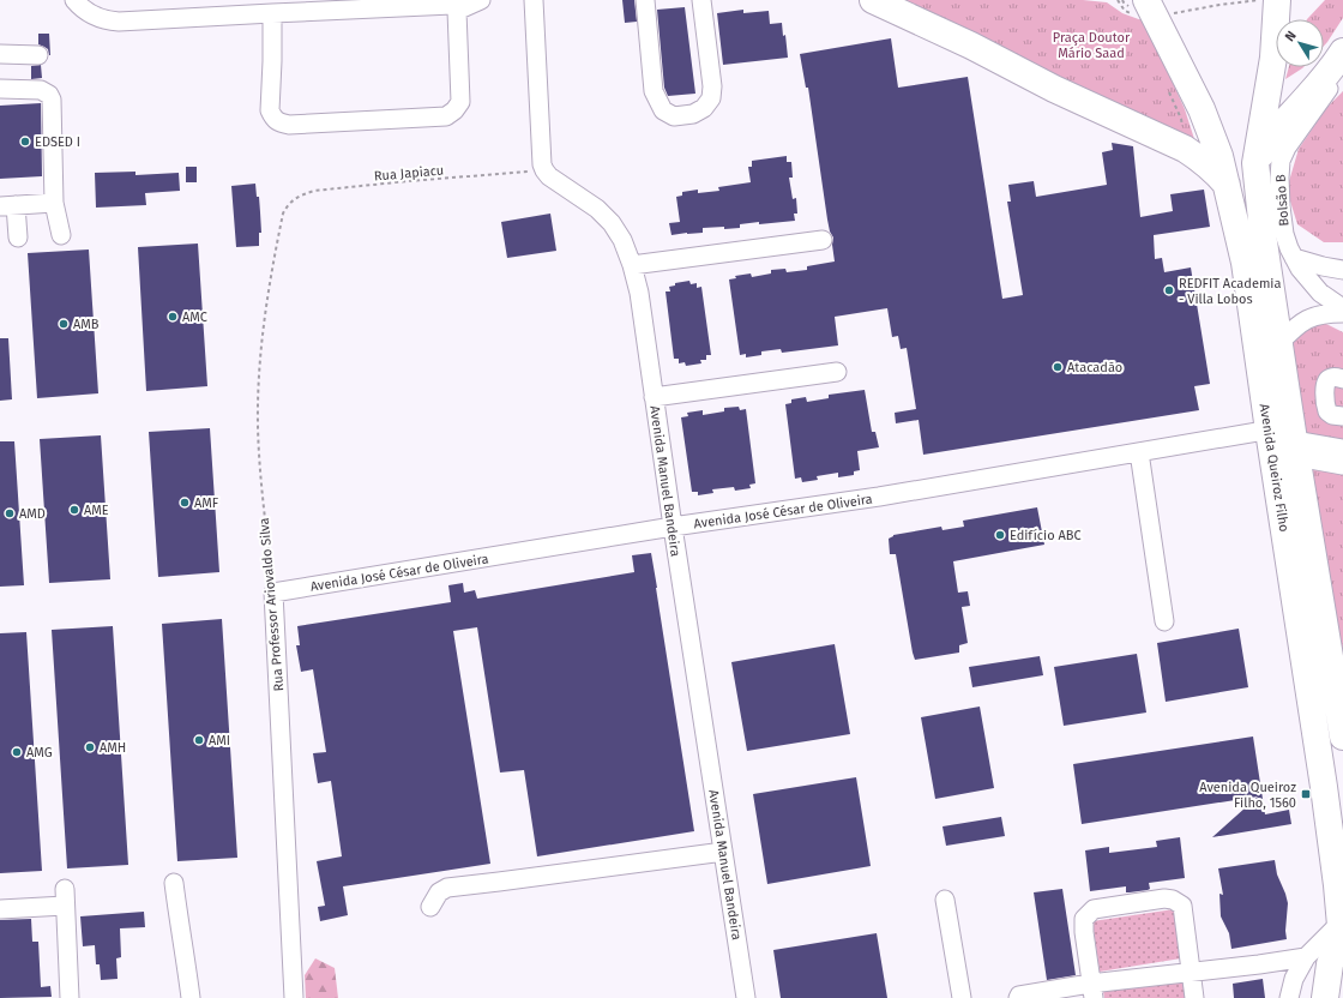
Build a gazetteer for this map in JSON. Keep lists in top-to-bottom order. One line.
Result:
{"streets":{"highway":["Avenida Queiroz Filho"],"street":["Bolsão B","Avenida Manuel Bandeira","Avenida José César de Oliveira","Rua Professor Ariovaldo Silva"],"path":["Rua Japiacu"]},"crossings":[["Rua Japiacu","Avenida Manuel Bandeira"],["Rua Japiacu","Rua Professor Ariovaldo Silva"],["Avenida Queiroz Filho","Avenida José César de Oliveira"],["Avenida Manuel Bandeira","Avenida José César de Oliveira"],["Avenida José César de Oliveira","Rua Professor Ariovaldo Silva"]],"parks":["Praça Doutor Mário Saad"],"places":{"other":["EDSED I","REDFIT Academia - Villa Lobos","AMC","AMB","Atacadão","AMF","AME","AMD","Edifício ABC","AMI","AMH","AMG"],"transit":["Avenida Queiroz Filho, 1560"]},"north":"top left"}
